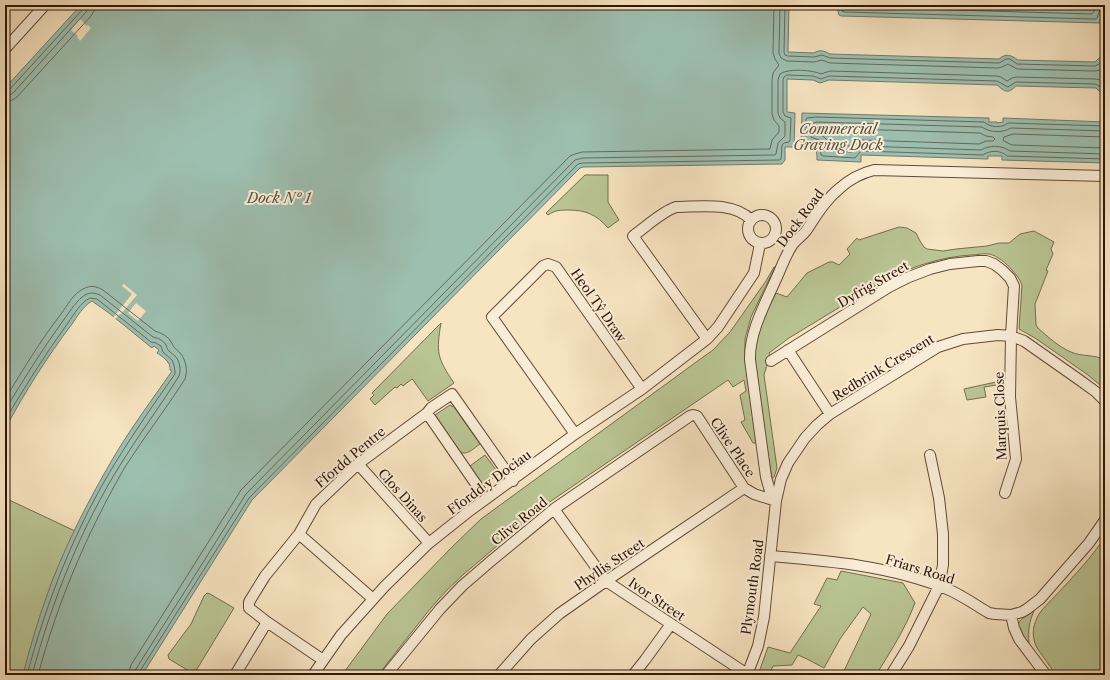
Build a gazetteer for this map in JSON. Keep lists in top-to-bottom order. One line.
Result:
{"streets":{"street":["Dock Road","Dyfrig Street","Heol Tŷ Draw","Redbrink Crescent","Marquis Close","Clive Place","Ffordd Pentre","Ffordd y Dociau","Clos Dinas","Clive Road","Phyllis Street","Friars Road","Plymouth Road","Ivor Street"]},"crossings":[["Dock Road","Redbrink Crescent"],["Dock Road","Clive Place"],["Dock Road","Plymouth Road"],["Dyfrig Street","Redbrink Crescent"],["Dyfrig Street","Marquis Close"],["Heol Tŷ Draw","Ffordd y Dociau"],["Redbrink Crescent","Marquis Close"],["Redbrink Crescent","Clive Place"],["Redbrink Crescent","Plymouth Road"],["Clive Place","Clive Road"],["Clive Place","Phyllis Street"],["Clive Place","Plymouth Road"],["Ffordd Pentre","Ffordd y Dociau"],["Ffordd Pentre","Clos Dinas"],["Ffordd y Dociau","Clos Dinas"],["Clive Road","Ivor Street"],["Phyllis Street","Ivor Street"],["Friars Road","Plymouth Road"],["Plymouth Road","Ivor Street"]],"water":["Commercial Graving Dock","Dock Nº 1"]}
